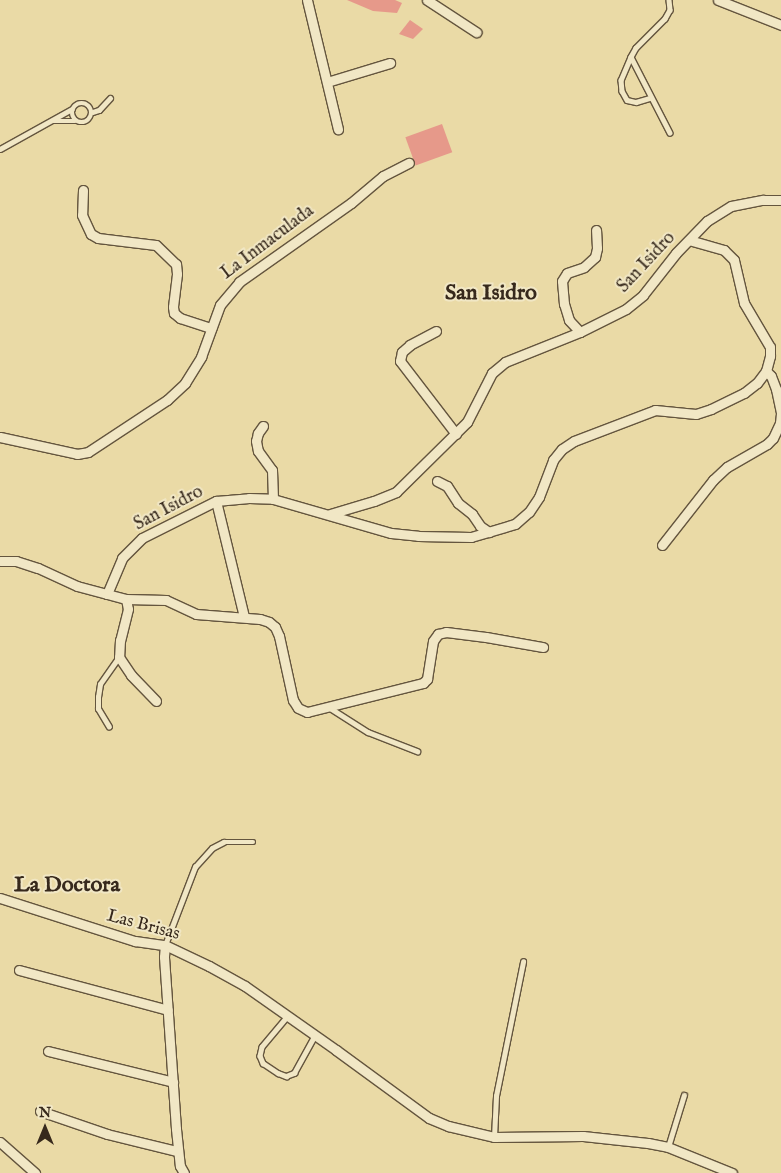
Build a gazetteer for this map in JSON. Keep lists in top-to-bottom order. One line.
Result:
{"streets":{"street":["La Inmaculada","San Isidro","Las Brisas"]},"districts":["San Isidro","La Doctora"],"north":"top"}
